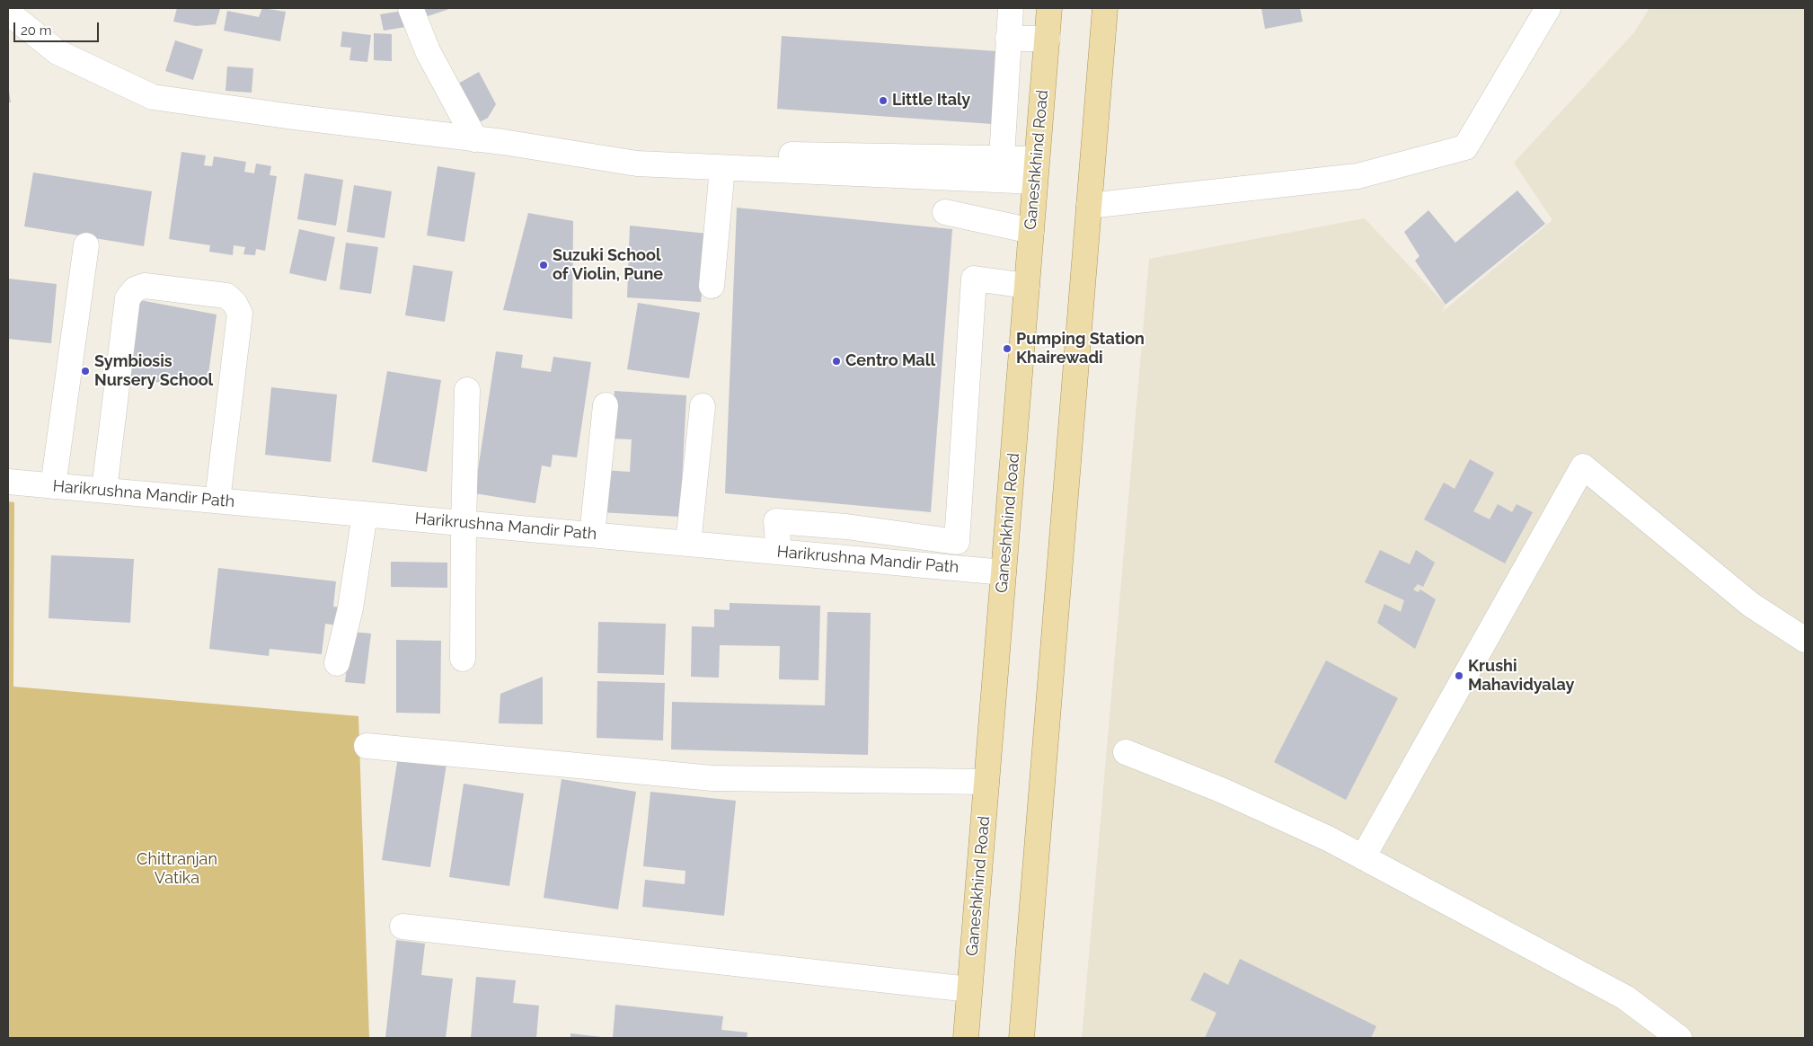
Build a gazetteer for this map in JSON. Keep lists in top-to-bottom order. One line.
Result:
{"streets":{"main road":["Ganeshkhind Road"],"street":["Harikrushna Mandir Path"]},"crossings":[["Ganeshkhind Road","Harikrushna Mandir Path"]],"parks":["Chittranjan Vatika"],"places":["Little Italy","Suzuki School of Violin, Pune","Pumping Station Khairewadi","Centro Mall","Symbiosis Nursery School","Krushi Mahavidyalay"],"scale_bar":"20 m"}
